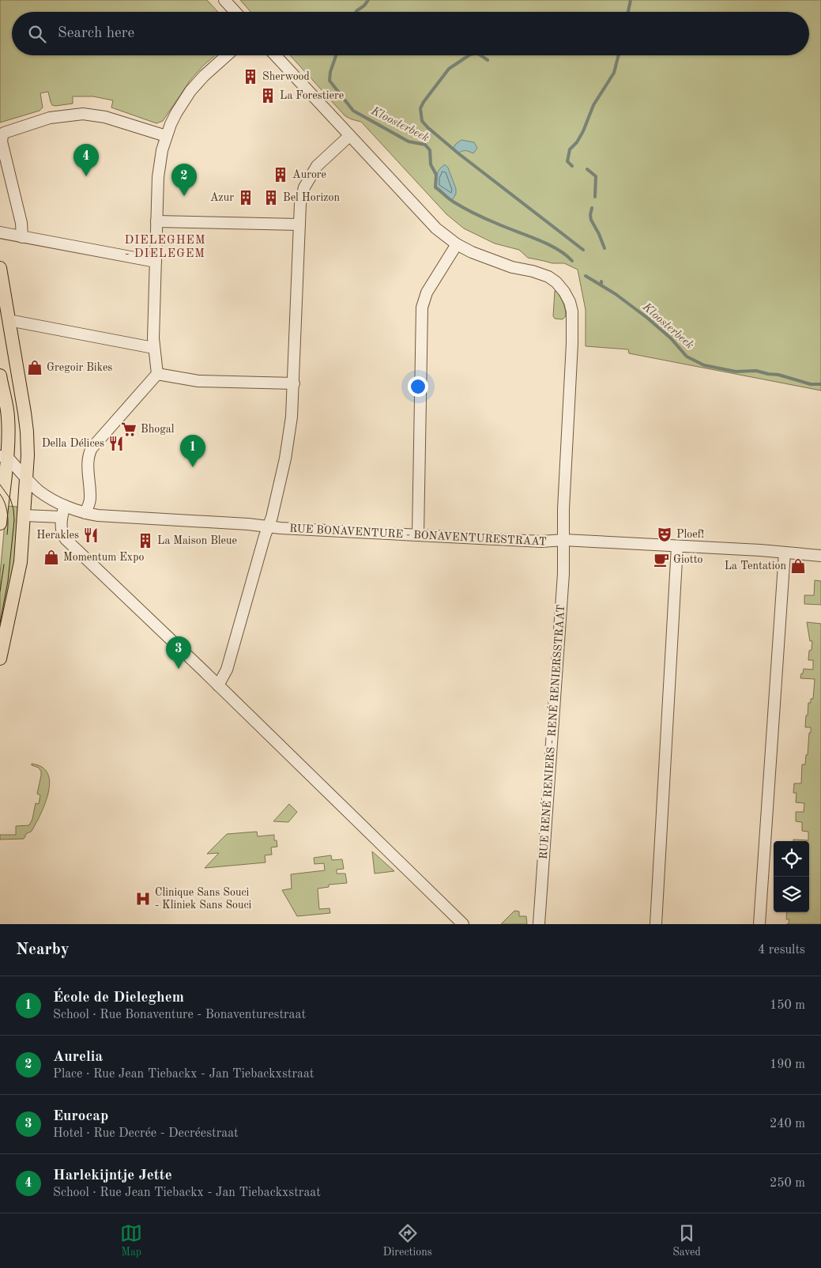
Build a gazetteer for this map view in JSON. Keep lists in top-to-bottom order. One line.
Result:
{"streets":{"street":["RUE BONAVENTURE - BONAVENTURESTRAAT","RUE RENÉ RENIERS - RENÉ RENIERSSTRAAT"]},"crossings":[["RUE BONAVENTURE - BONAVENTURESTRAAT","RUE RENÉ RENIERS - RENÉ RENIERSSTRAAT"]],"districts":["DIELEGHEM - DIELEGEM"],"water":["Kloosterbeek"],"places":{"building":["Sherwood","La Forestiere","Aurore","Azur","Bel Horizon","La Maison Bleue"],"shop":["Gregoir Bikes","Momentum Expo","La Tentation"],"supermarket":["Bhogal"],"restaurant":["Della Délices","Herakles"],"theatre":["Ploef!"],"cafe":["Giotto"],"hospital":["Clinique Sans Souci - Kliniek Sans Souci"]},"page":{"search":"Search here","pins":["4","2","1","3"],"heading":["Nearby","4 results"],"list":[{"mark":"1","name":"École de Dieleghem","note":"School · Rue Bonaventure - Bonaventurestraat","value":"150 m"},{"mark":"2","name":"Aurelia","note":"Place · Rue Jean Tiebackx - Jan Tiebackxstraat","value":"190 m"},{"mark":"3","name":"Eurocap","note":"Hotel · Rue Decrée - Decréestraat","value":"240 m"},{"mark":"4","name":"Harlekijntje Jette","note":"School · Rue Jean Tiebackx - Jan Tiebackxstraat","value":"250 m"}],"nav":["Map","Directions","Saved"]}}
